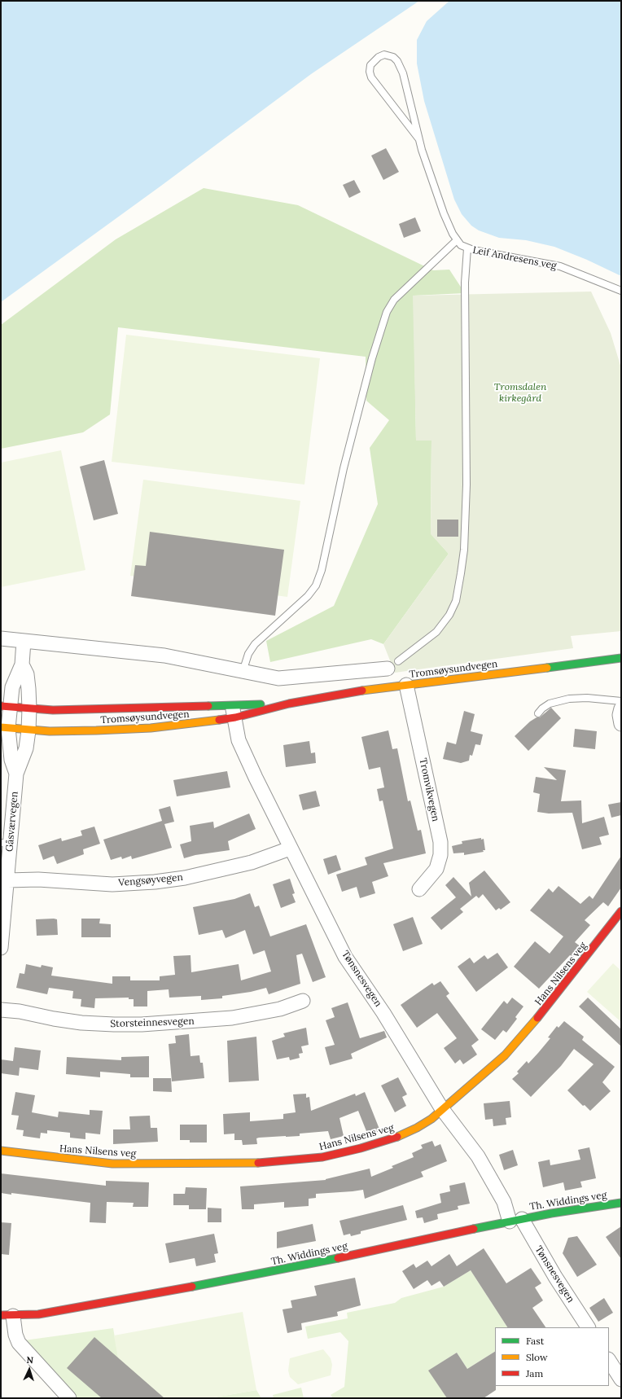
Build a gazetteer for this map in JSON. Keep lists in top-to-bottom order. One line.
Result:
{"streets":{"main road":["Tromsøysundvegen","Hans Nilsens veg","Th. Widdings veg"],"street":["Tromvikvegen","Gåsværvegen","Vengsøyvegen","Tønsnesvegen","Storsteinnesvegen"],"lane":["Leif Andresens veg"]},"crossings":[["Tromsøysundvegen","Tromvikvegen"],["Tromsøysundvegen","Gåsværvegen"],["Tromsøysundvegen","Tønsnesvegen"],["Gåsværvegen","Vengsøyvegen"],["Vengsøyvegen","Tønsnesvegen"],["Hans Nilsens veg","Tønsnesvegen"],["Tønsnesvegen","Th. Widdings veg"]],"parks":["Tromsdalen kirkegård"],"legend":["Fast","Slow","Jam"],"north":"top"}
